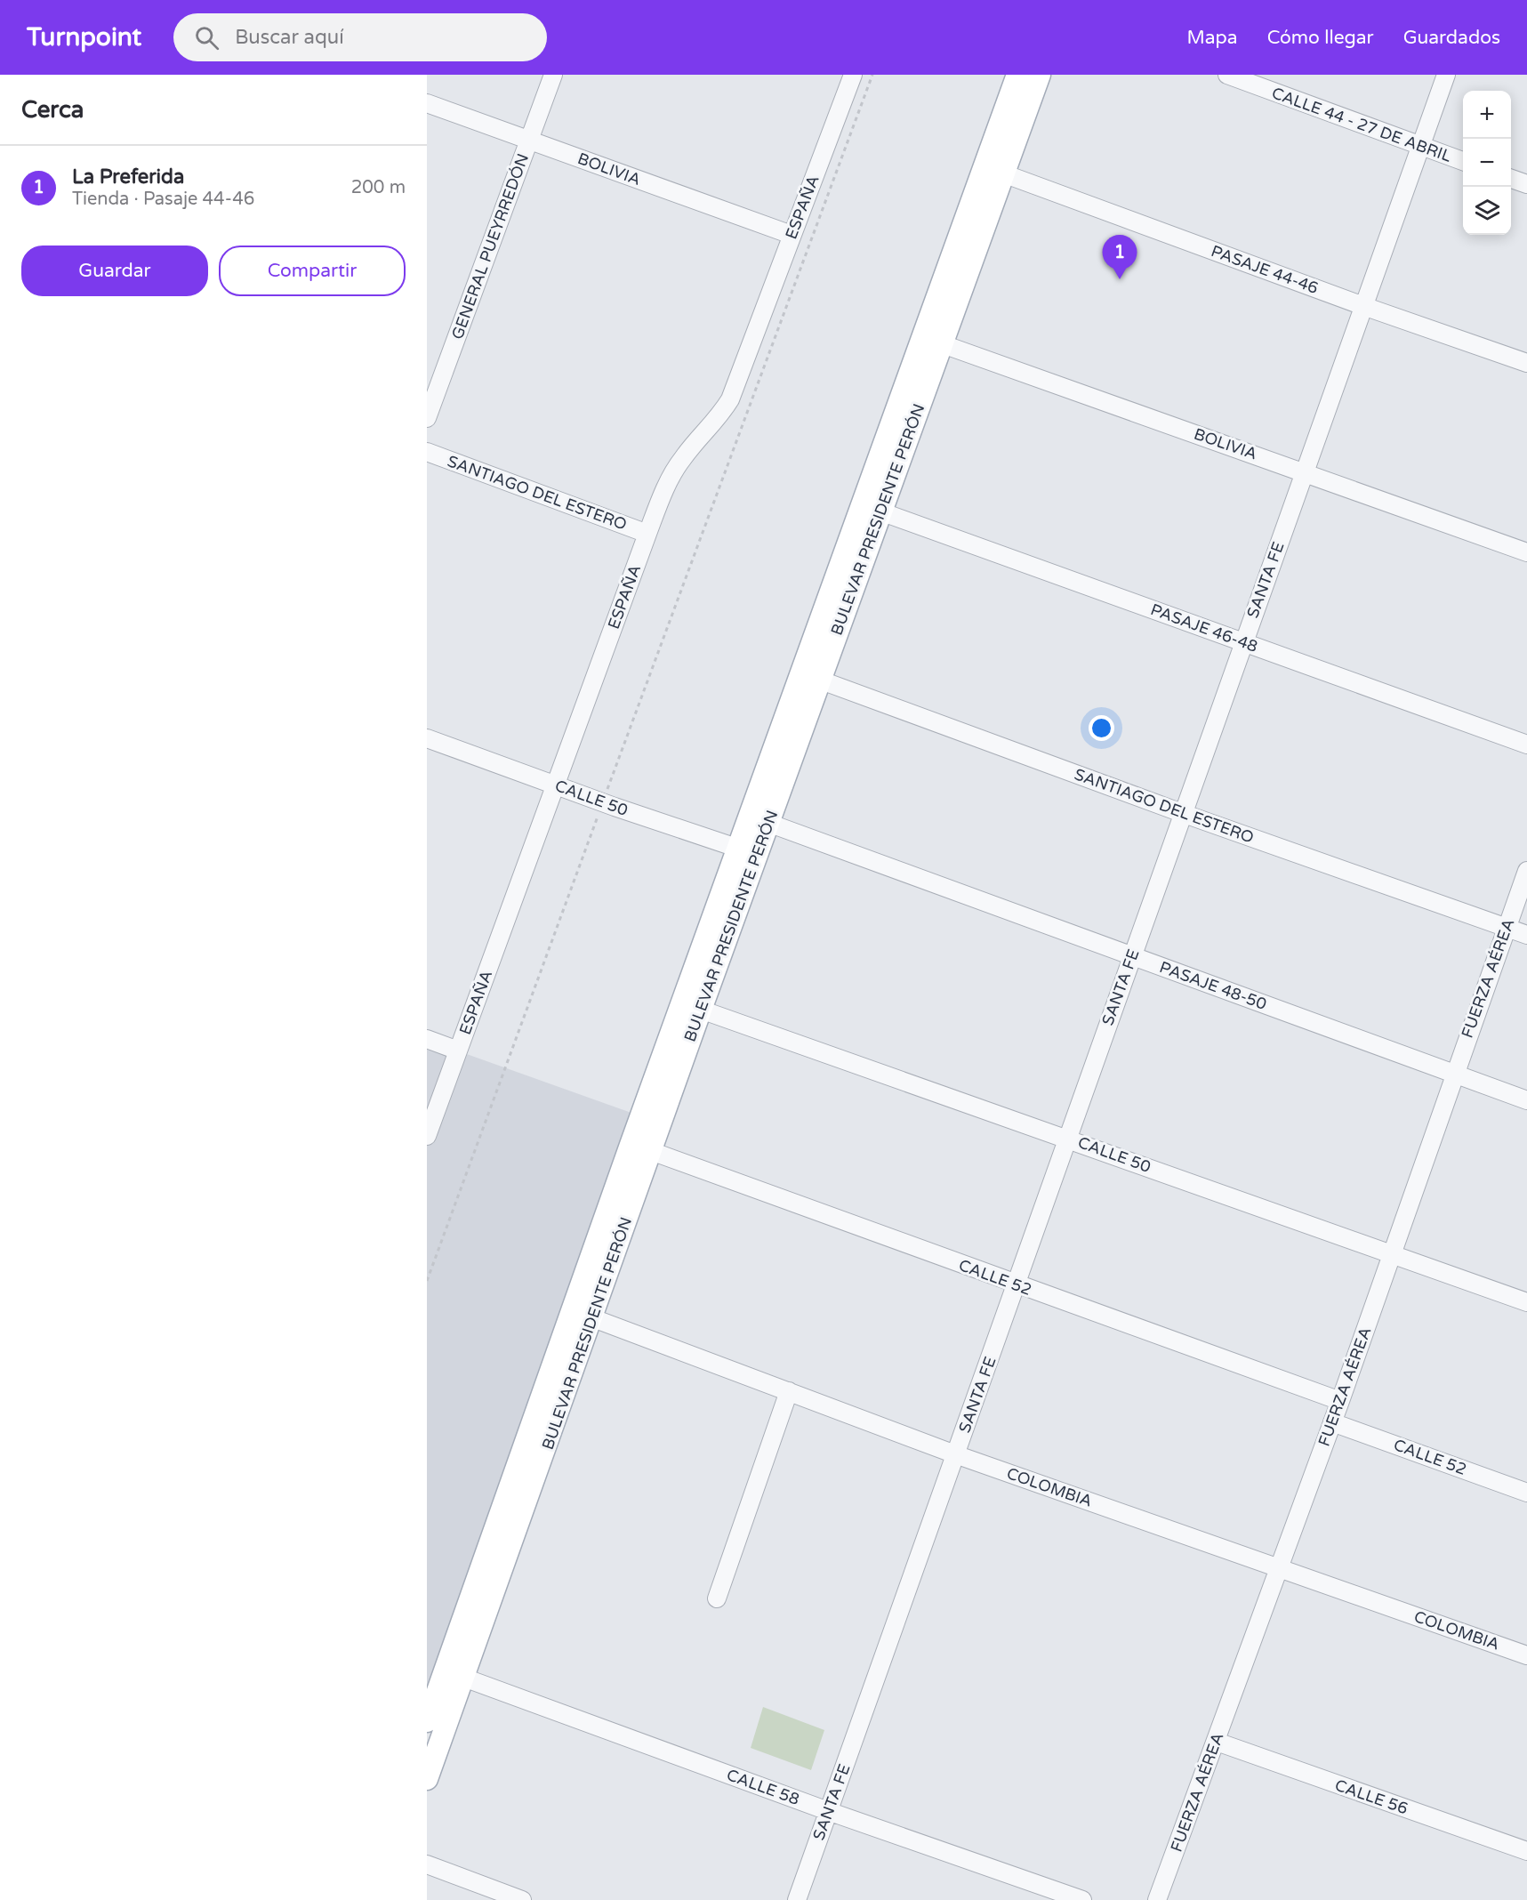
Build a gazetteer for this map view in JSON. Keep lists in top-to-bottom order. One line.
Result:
{"streets":{"main road":["BULEVAR PRESIDENTE PERÓN"],"street":["CALLE 44 - 27 DE ABRIL","BOLIVIA","ESPAÑA","GENERAL PUEYRREDÓN","PASAJE 44-46","SANTIAGO DEL ESTERO","SANTA FE","PASAJE 46-48","CALLE 50","FUERZA AÉREA","PASAJE 48-50","CALLE 52","COLOMBIA","CALLE 58","CALLE 56"]},"crossings":[["CALLE 44 - 27 DE ABRIL","SANTA FE"],["BOLIVIA","ESPAÑA"],["BOLIVIA","GENERAL PUEYRREDÓN"],["BOLIVIA","BULEVAR PRESIDENTE PERÓN"],["BOLIVIA","SANTA FE"],["ESPAÑA","SANTIAGO DEL ESTERO"],["ESPAÑA","CALLE 50"],["PASAJE 44-46","BULEVAR PRESIDENTE PERÓN"],["PASAJE 44-46","SANTA FE"],["SANTIAGO DEL ESTERO","BULEVAR PRESIDENTE PERÓN"],["SANTIAGO DEL ESTERO","SANTA FE"],["SANTIAGO DEL ESTERO","FUERZA AÉREA"],["BULEVAR PRESIDENTE PERÓN","PASAJE 46-48"],["BULEVAR PRESIDENTE PERÓN","CALLE 50"],["BULEVAR PRESIDENTE PERÓN","PASAJE 48-50"],["BULEVAR PRESIDENTE PERÓN","CALLE 52"],["BULEVAR PRESIDENTE PERÓN","COLOMBIA"],["BULEVAR PRESIDENTE PERÓN","CALLE 58"],["SANTA FE","PASAJE 46-48"],["SANTA FE","CALLE 50"],["SANTA FE","PASAJE 48-50"],["SANTA FE","CALLE 52"],["SANTA FE","COLOMBIA"],["SANTA FE","CALLE 58"],["CALLE 50","FUERZA AÉREA"],["FUERZA AÉREA","PASAJE 48-50"],["FUERZA AÉREA","CALLE 52"],["FUERZA AÉREA","COLOMBIA"],["FUERZA AÉREA","CALLE 56"]],"page":{"header":"Turnpoint","search":"Buscar aquí","nav":["Mapa","Cómo llegar","Guardados"],"heading":"Cerca","map_buttons":["+","−"],"list":[{"mark":"1","name":"La Preferida","note":"Tienda · Pasaje 44-46","value":"200 m"}],"buttons":["Guardar","Compartir"],"pins":"1"}}
